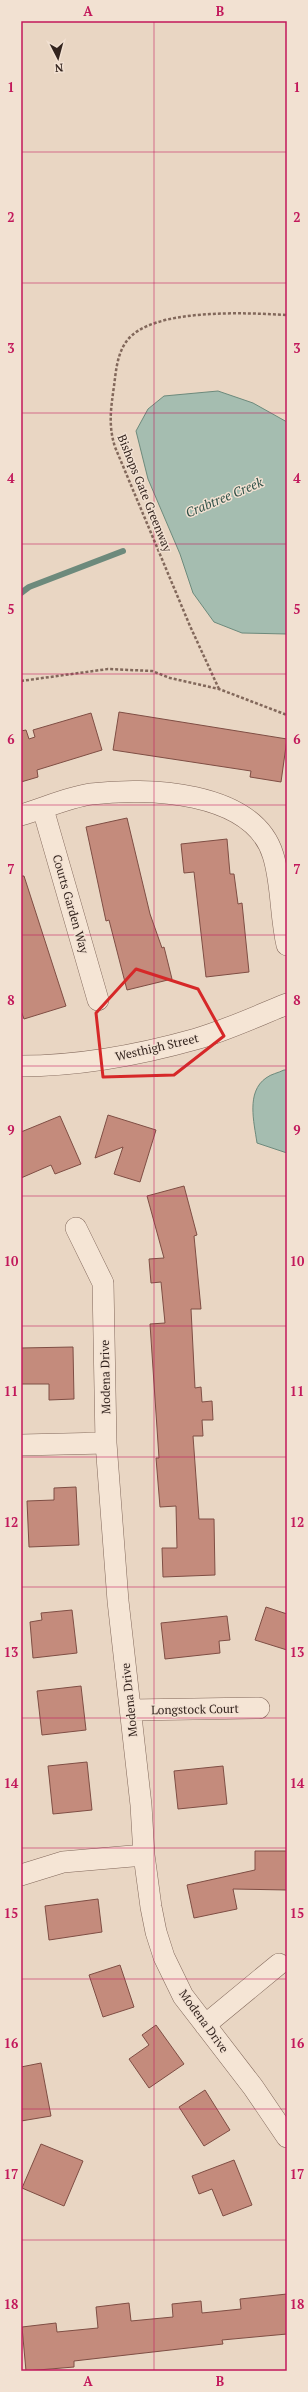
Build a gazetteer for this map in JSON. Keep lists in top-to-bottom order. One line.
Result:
{"streets":{"street":["Courts Garden Way","Westhigh Street","Modena Drive","Longstock Court"],"path":["Bishops Gate Greenway"]},"crossings":[["Modena Drive","Longstock Court"]],"water":["Crabtree Creek"],"north":"bottom","grid":{"columns":["A","B"],"rows":["1","2","3","4","5","6","7","8","9","10","11","12","13","14","15","16","17","18"]}}
